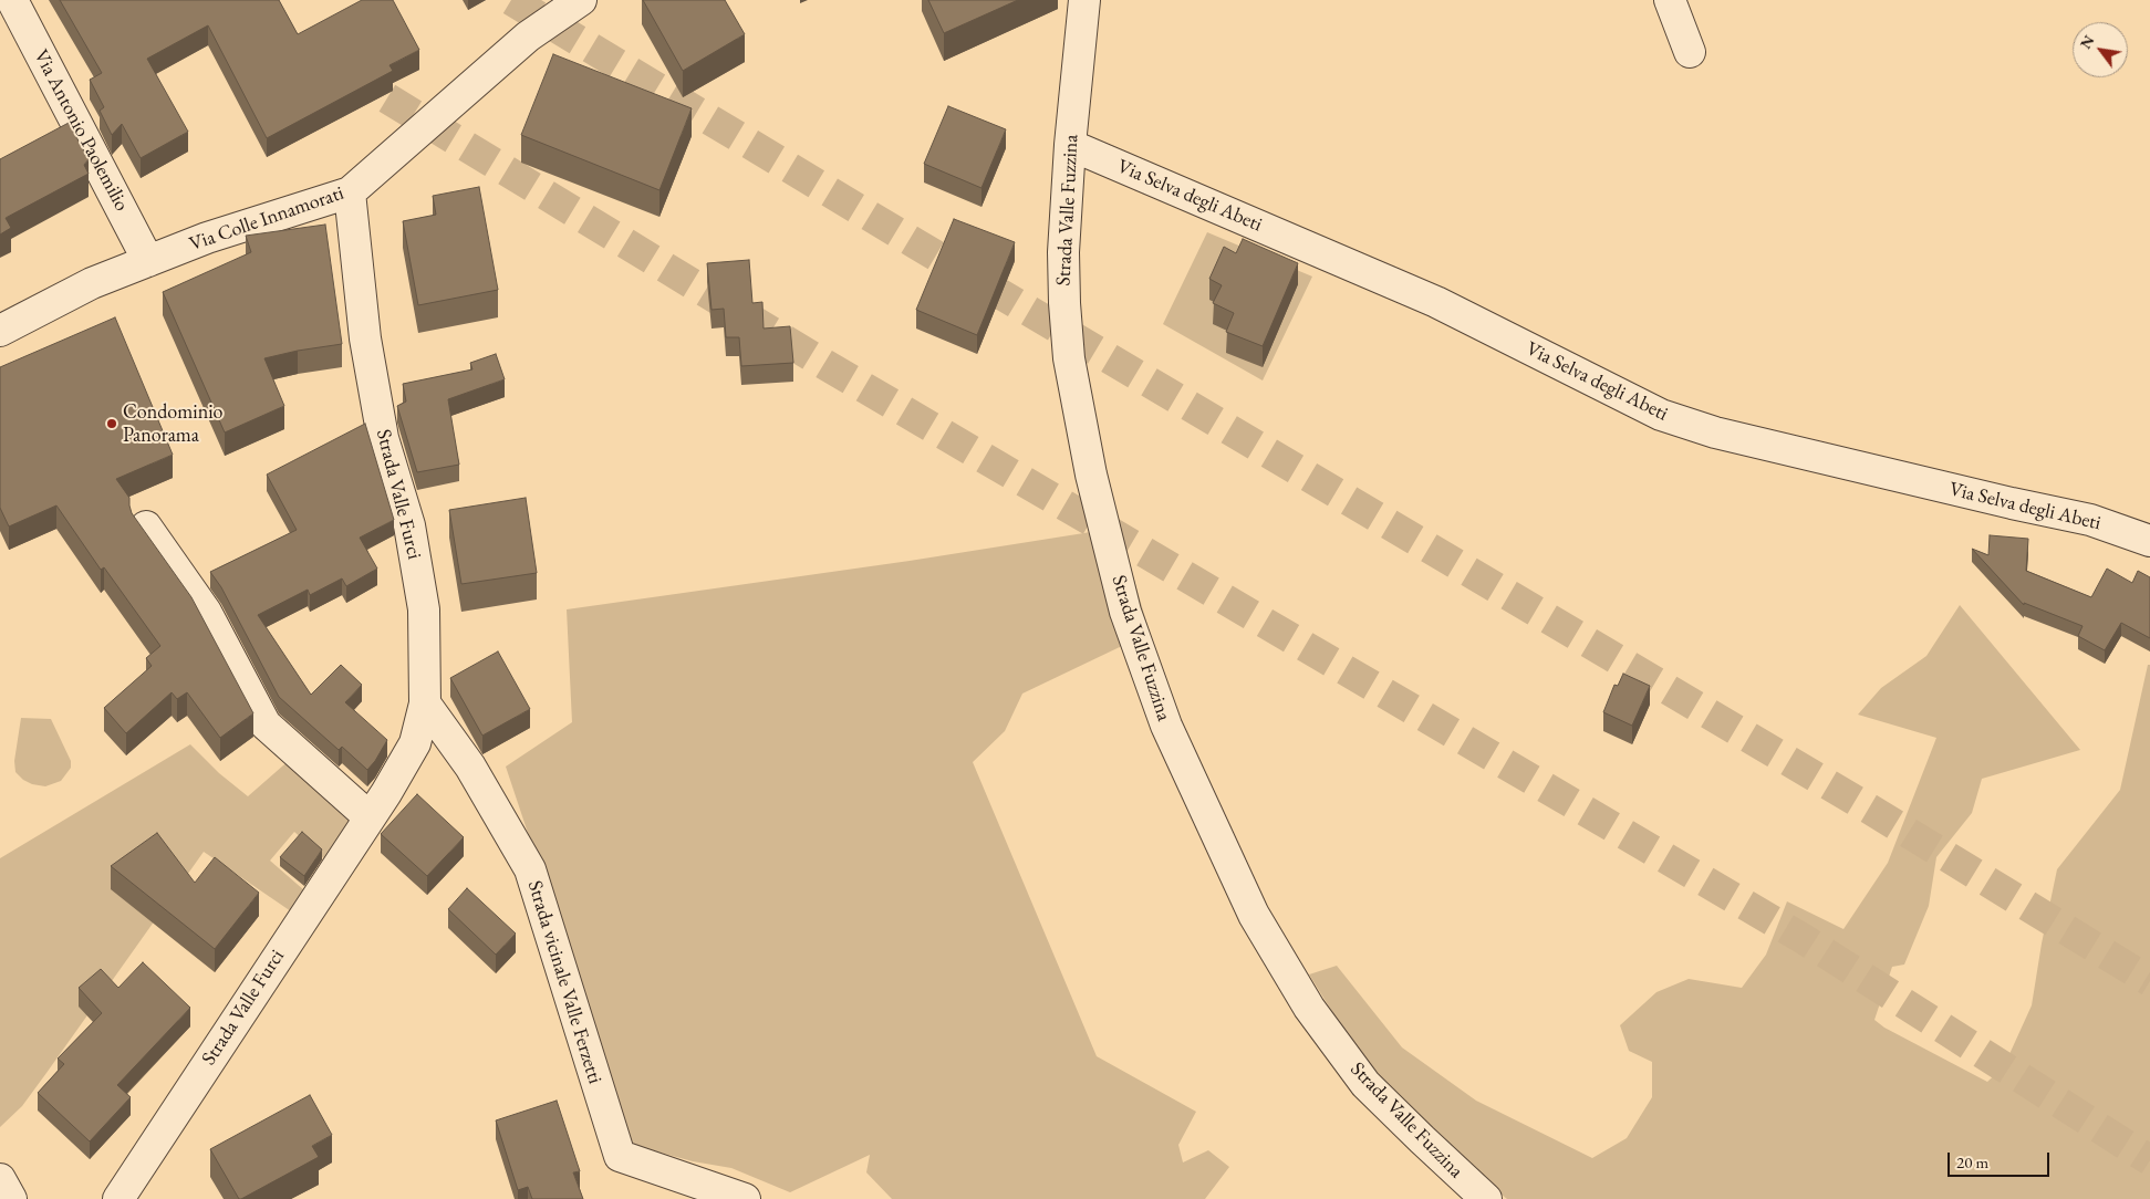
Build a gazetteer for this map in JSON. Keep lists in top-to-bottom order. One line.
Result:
{"streets":{"street":["Via Antonio Paolemilio","Via Selva degli Abeti","Strada Valle Fuzzina","Via Colle Innamorati","Strada Valle Furci","Strada vicinale Valle Ferzetti"]},"crossings":[["Via Antonio Paolemilio","Via Colle Innamorati"],["Via Selva degli Abeti","Strada Valle Fuzzina"],["Via Colle Innamorati","Strada Valle Furci"],["Strada Valle Furci","Strada vicinale Valle Ferzetti"]],"places":["Condominio Panorama"],"scale_bar":"20 m","north":"top left"}
